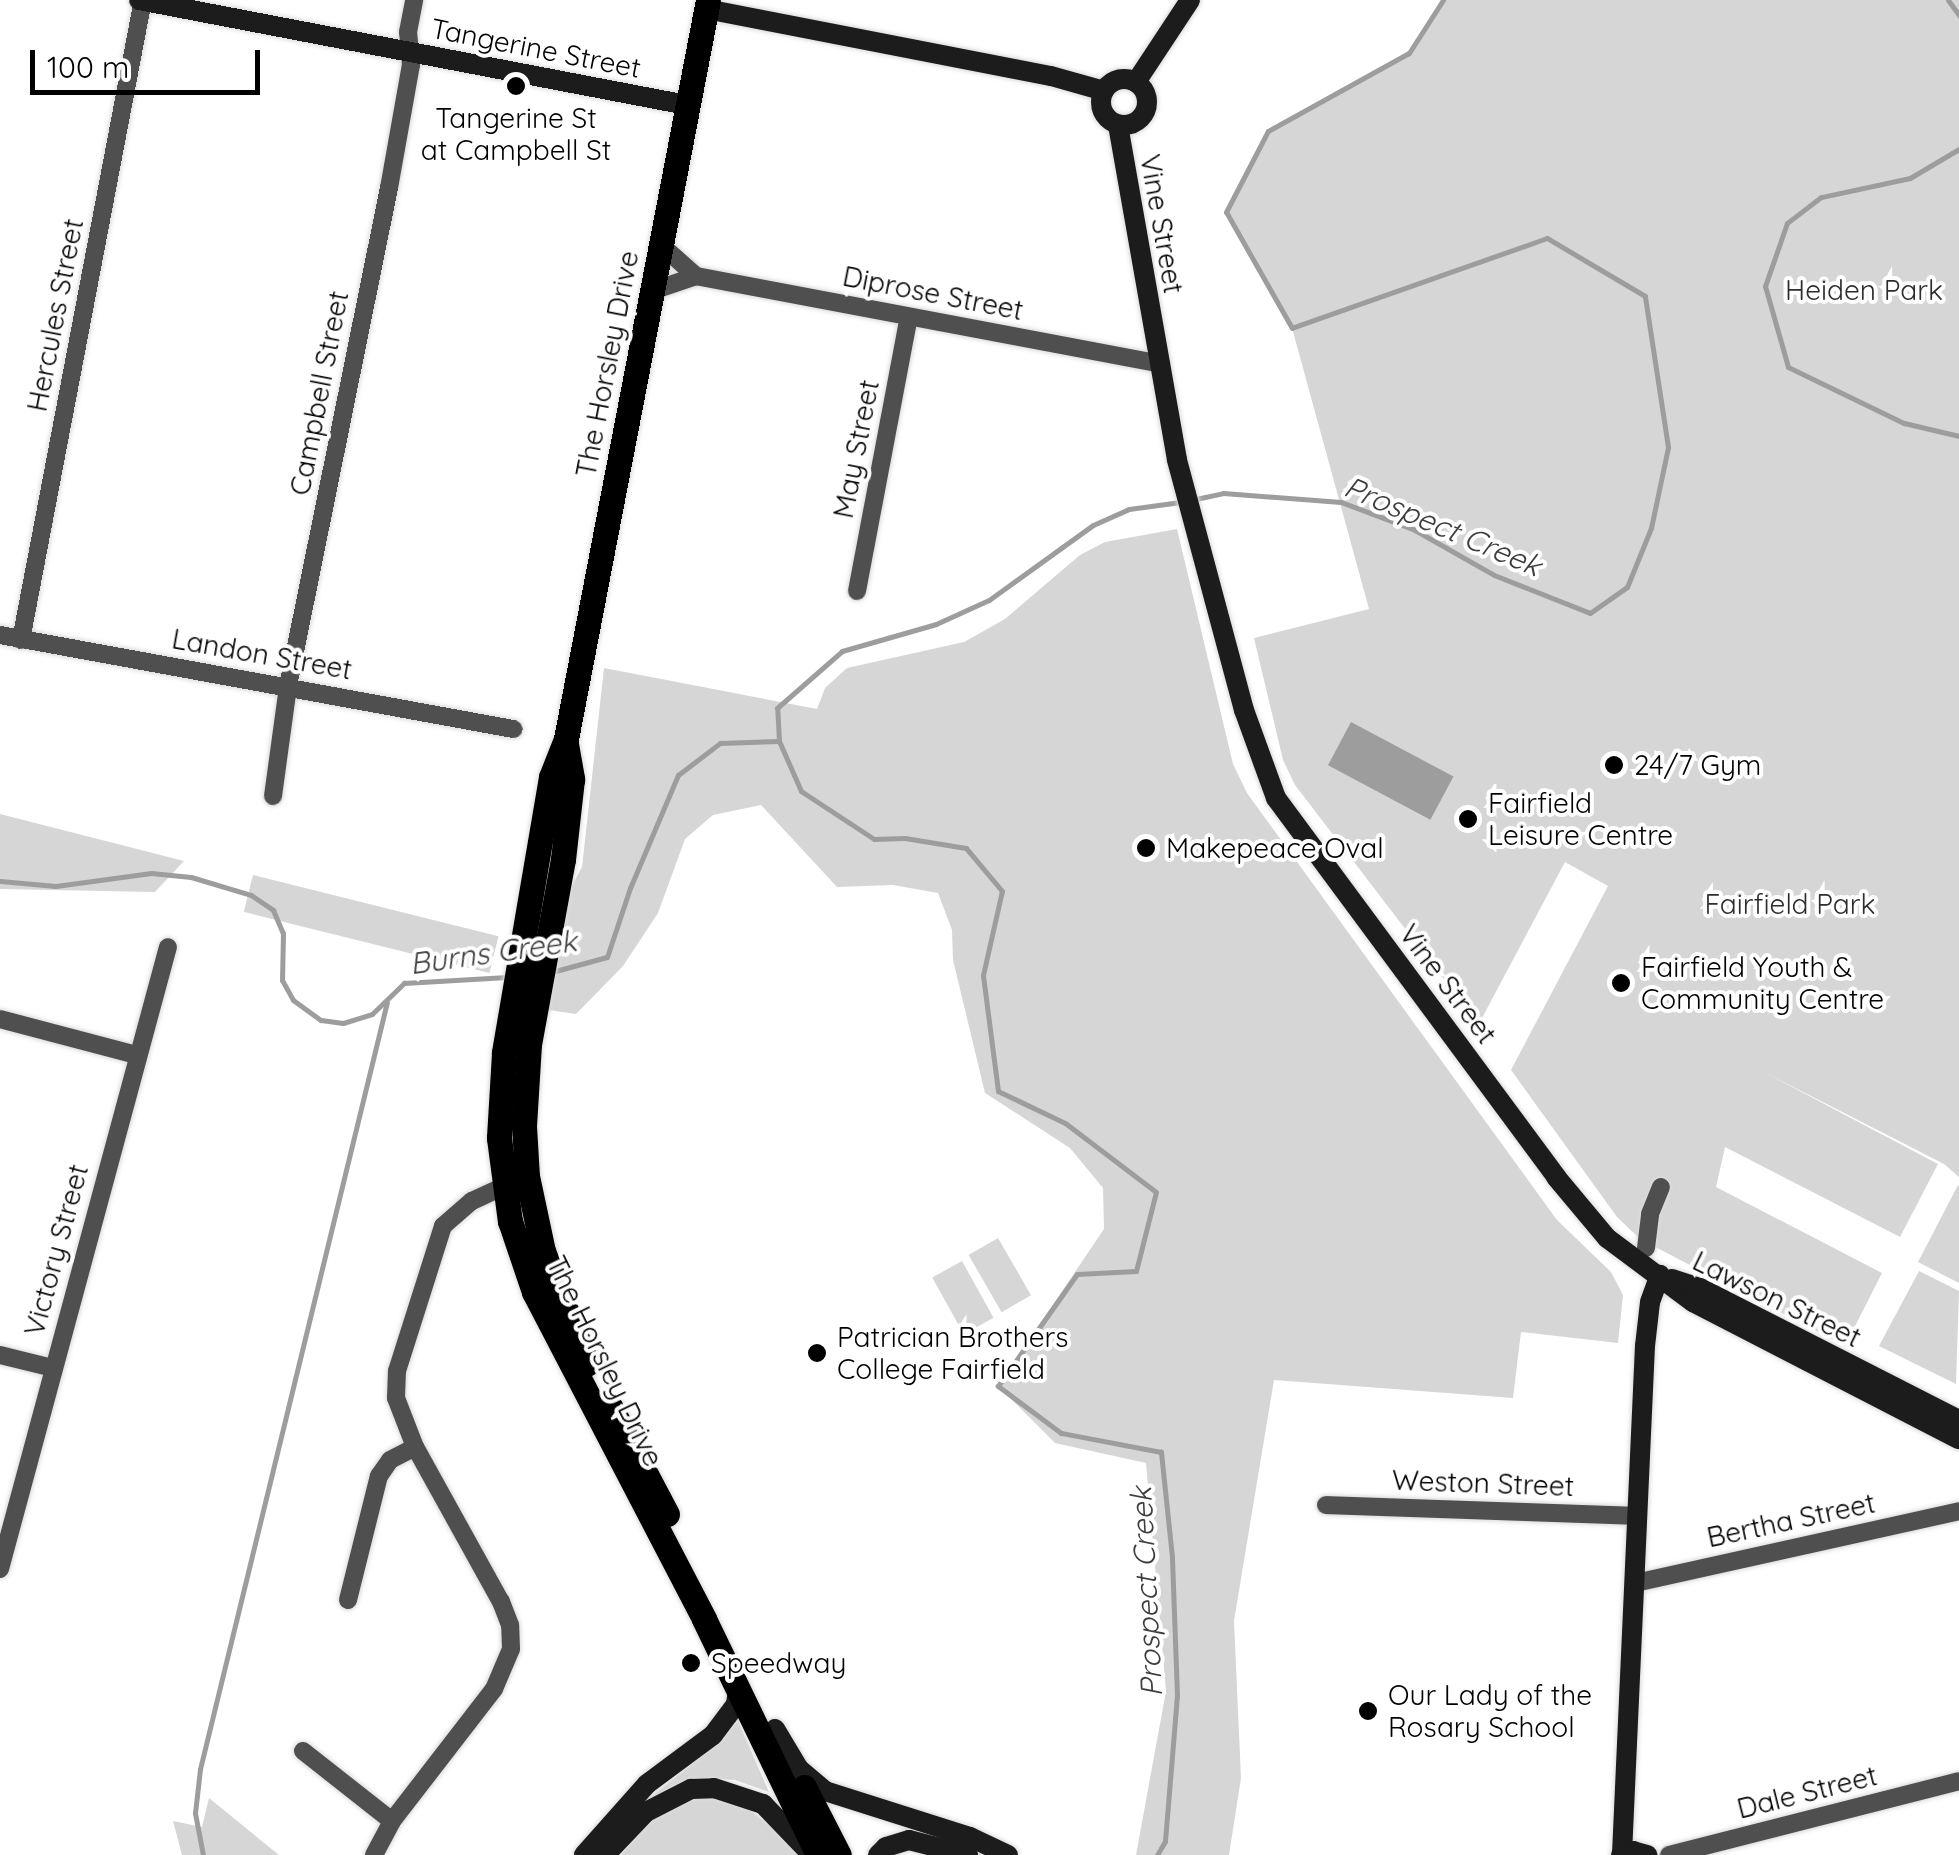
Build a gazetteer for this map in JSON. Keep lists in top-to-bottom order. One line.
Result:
{"streets":{"main road":["Tangerine Street","Vine Street","The Horsley Drive","Lawson Street"],"street":["Diprose Street","Hercules Street","Campbell Street","May Street","Landon Street","Victory Street","Weston Street","Bertha Street","Dale Street"]},"crossings":[["Tangerine Street","Hercules Street"],["Tangerine Street","The Horsley Drive"],["Tangerine Street","Campbell Street"],["Vine Street","Diprose Street"],["Vine Street","Lawson Street"],["Diprose Street","The Horsley Drive"],["Diprose Street","May Street"],["Hercules Street","Landon Street"],["Campbell Street","Landon Street"]],"water":["Prospect Creek","Burns Creek"],"parks":["Heiden Park","Fairfield Park"],"places":["Tangerine St at Campbell St","24/7 Gym","Fairfield Leisure Centre","Makepeace Oval","Fairfield Youth & Community Centre","Patrician Brothers College Fairfield","Speedway","Our Lady of the Rosary School"],"scale_bar":"100 m"}
